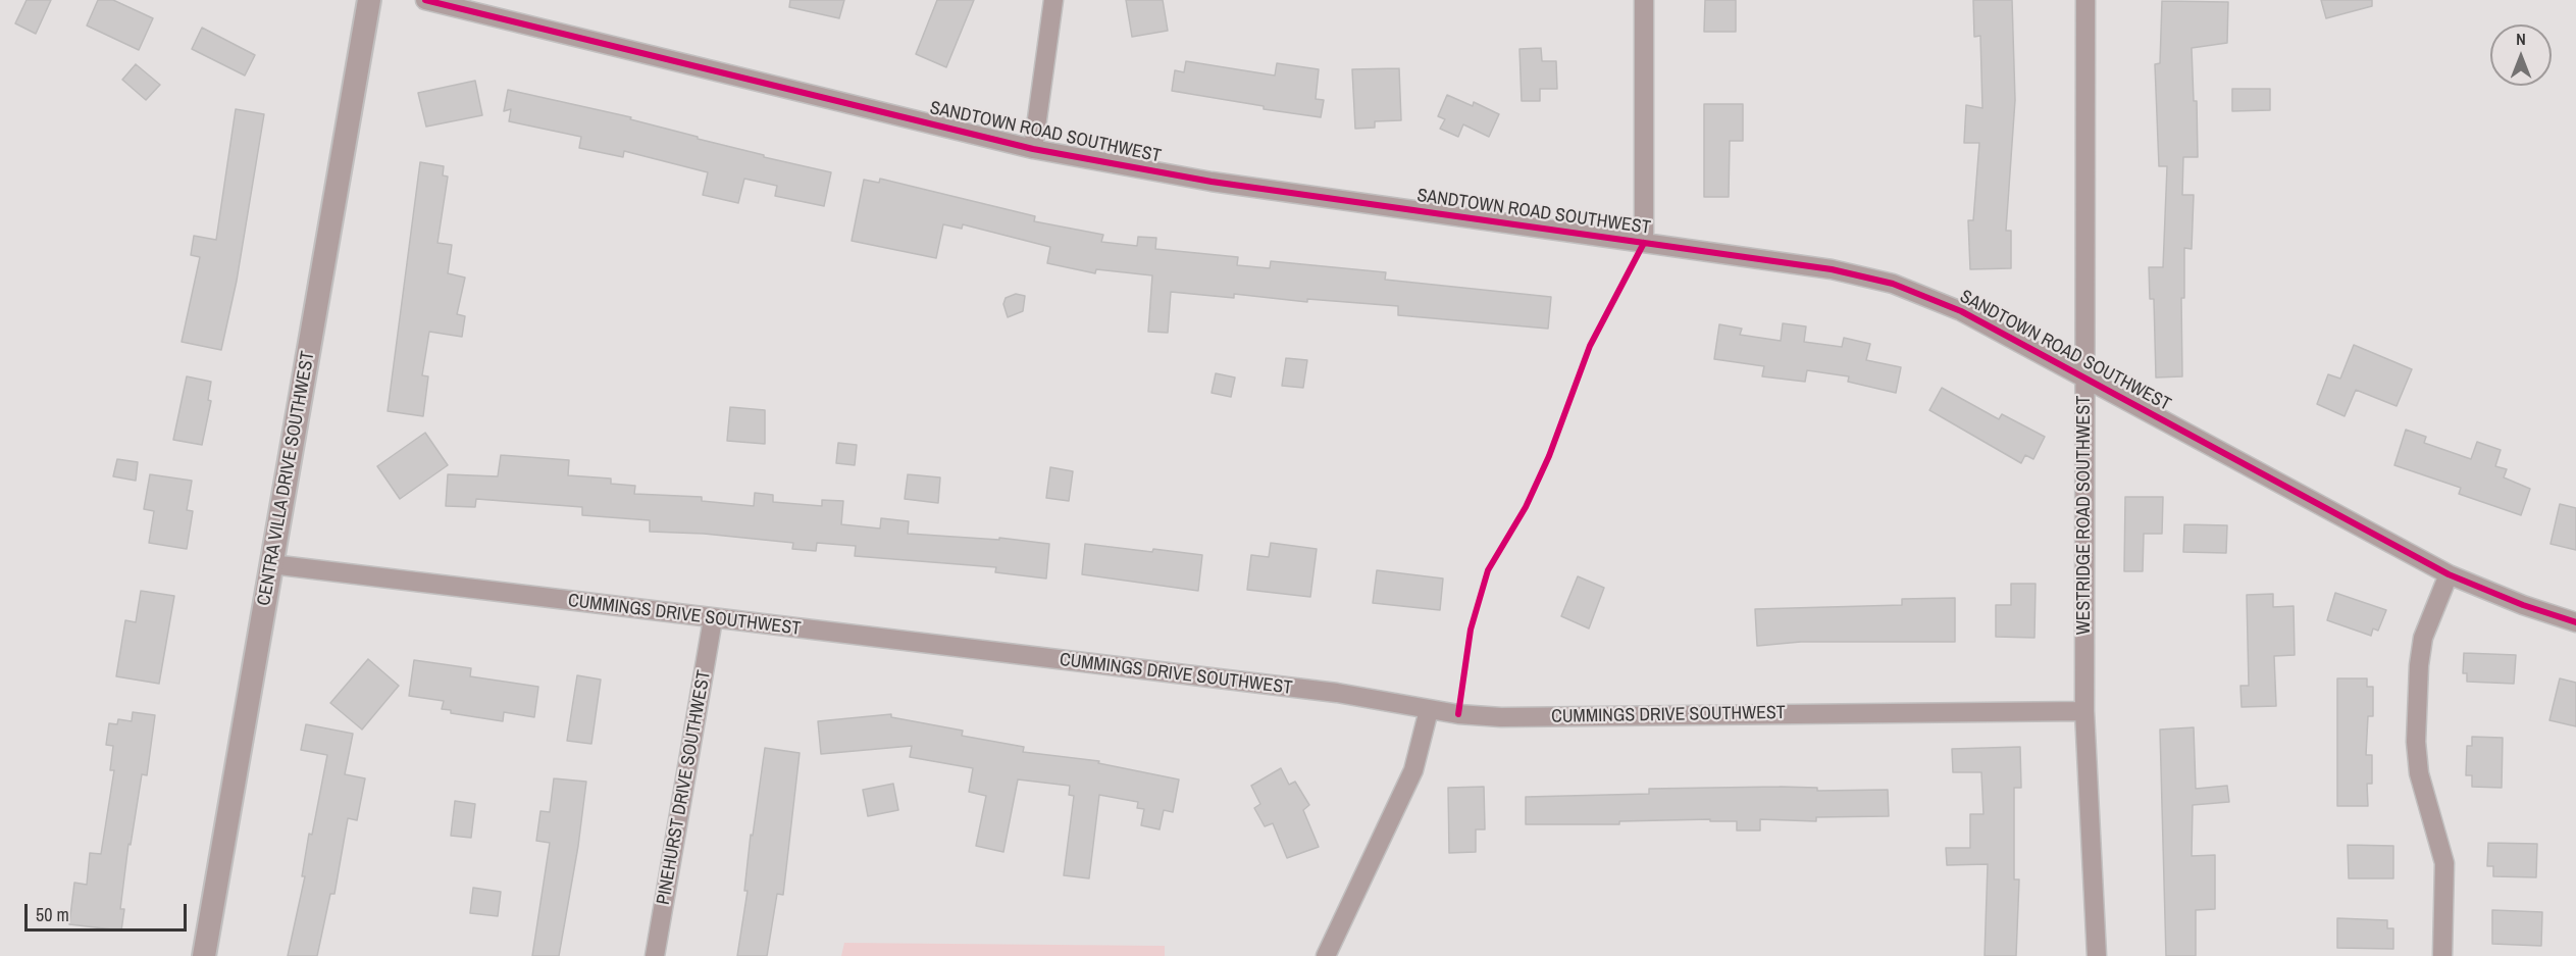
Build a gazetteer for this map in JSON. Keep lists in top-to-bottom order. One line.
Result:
{"streets":{"street":["SANDTOWN ROAD SOUTHWEST","CENTRA VILLA DRIVE SOUTHWEST","WESTRIDGE ROAD SOUTHWEST","CUMMINGS DRIVE SOUTHWEST","PINEHURST DRIVE SOUTHWEST"]},"crossings":[["SANDTOWN ROAD SOUTHWEST","WESTRIDGE ROAD SOUTHWEST"],["CENTRA VILLA DRIVE SOUTHWEST","CUMMINGS DRIVE SOUTHWEST"],["WESTRIDGE ROAD SOUTHWEST","CUMMINGS DRIVE SOUTHWEST"],["CUMMINGS DRIVE SOUTHWEST","PINEHURST DRIVE SOUTHWEST"]],"scale_bar":"50 m","north":"top"}
